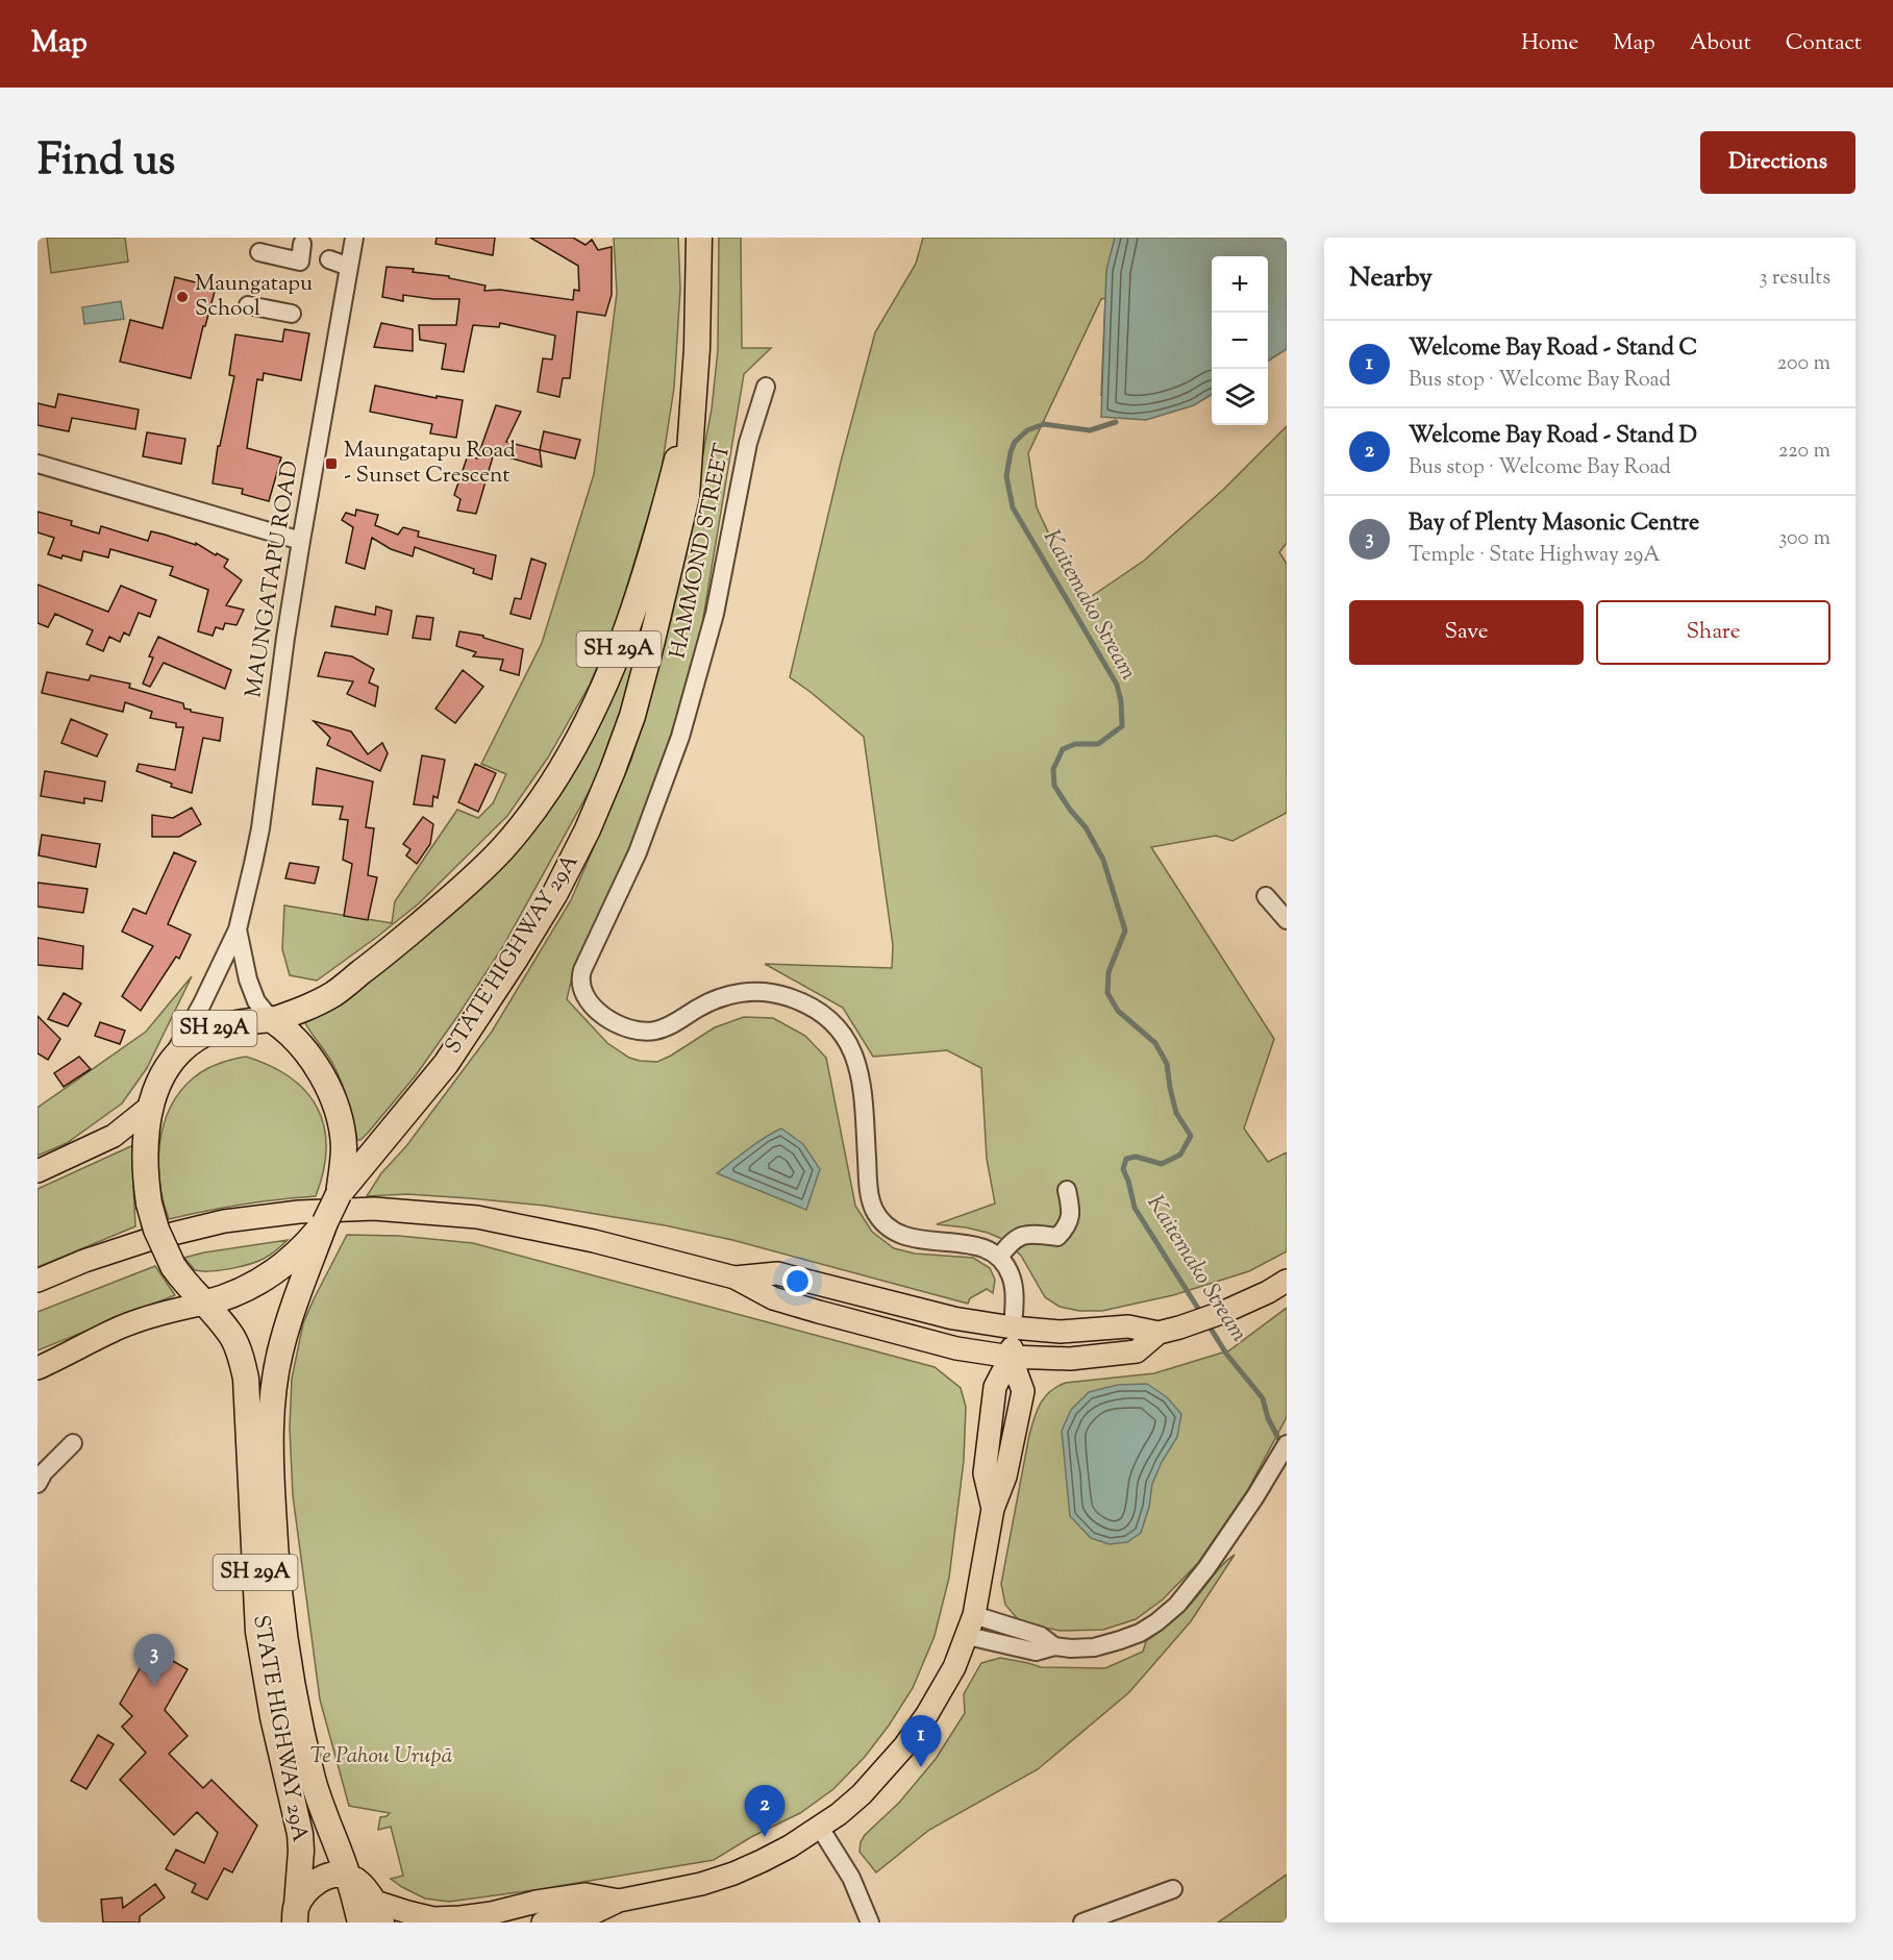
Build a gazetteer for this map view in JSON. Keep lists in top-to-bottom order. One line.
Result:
{"streets":{"highway":["SH 29A","STATE HIGHWAY 29A"],"street":["HAMMOND STREET","MAUNGATAPU ROAD"]},"crossings":[["MAUNGATAPU ROAD","SH 29A"],["MAUNGATAPU ROAD","STATE HIGHWAY 29A"],["SH 29A","STATE HIGHWAY 29A"]],"water":["Kaitemako Stream"],"parks":["Te Pahou Urupā"],"places":{"other":["Maungatapu School"],"transit":["Maungatapu Road - Sunset Crescent"]},"page":{"header":"Map","nav":["Home","Map","About","Contact"],"title":"Find us","buttons":["Directions",["Save","Share"]],"heading":["Nearby","3 results"],"map_buttons":["+","−"],"list":[{"mark":"1","name":"Welcome Bay Road - Stand C","note":"Bus stop · Welcome Bay Road","value":"200 m"},{"mark":"2","name":"Welcome Bay Road - Stand D","note":"Bus stop · Welcome Bay Road","value":"220 m"},{"mark":"3","name":"Bay of Plenty Masonic Centre","note":"Temple · State Highway 29A","value":"300 m"}],"pins":["3","1","2"]}}
